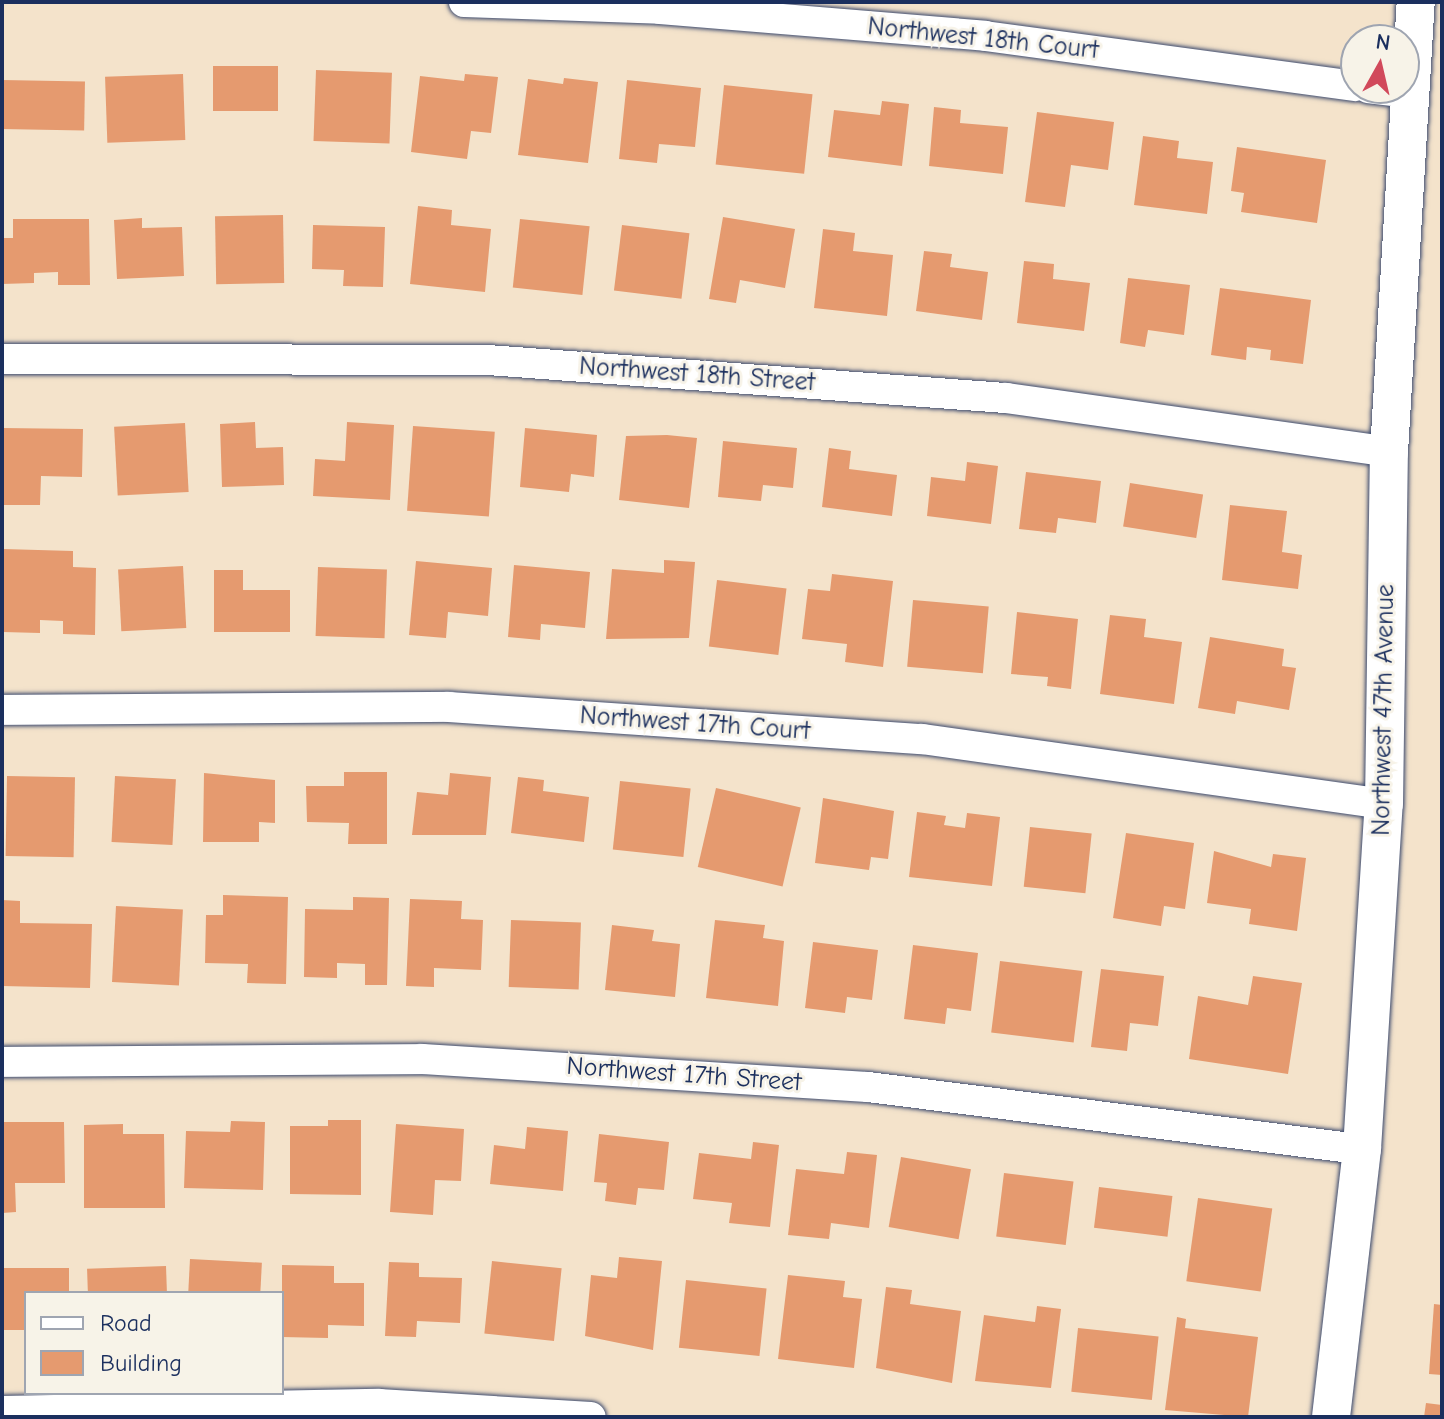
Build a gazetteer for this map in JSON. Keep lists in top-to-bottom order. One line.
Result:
{"streets":{"street":["Northwest 18th Court","Northwest 18th Street","Northwest 47th Avenue","Northwest 17th Court","Northwest 17th Street"]},"crossings":[["Northwest 18th Street","Northwest 47th Avenue"],["Northwest 47th Avenue","Northwest 17th Court"],["Northwest 47th Avenue","Northwest 17th Street"]],"legend":["Road","Building"],"north":"top"}
